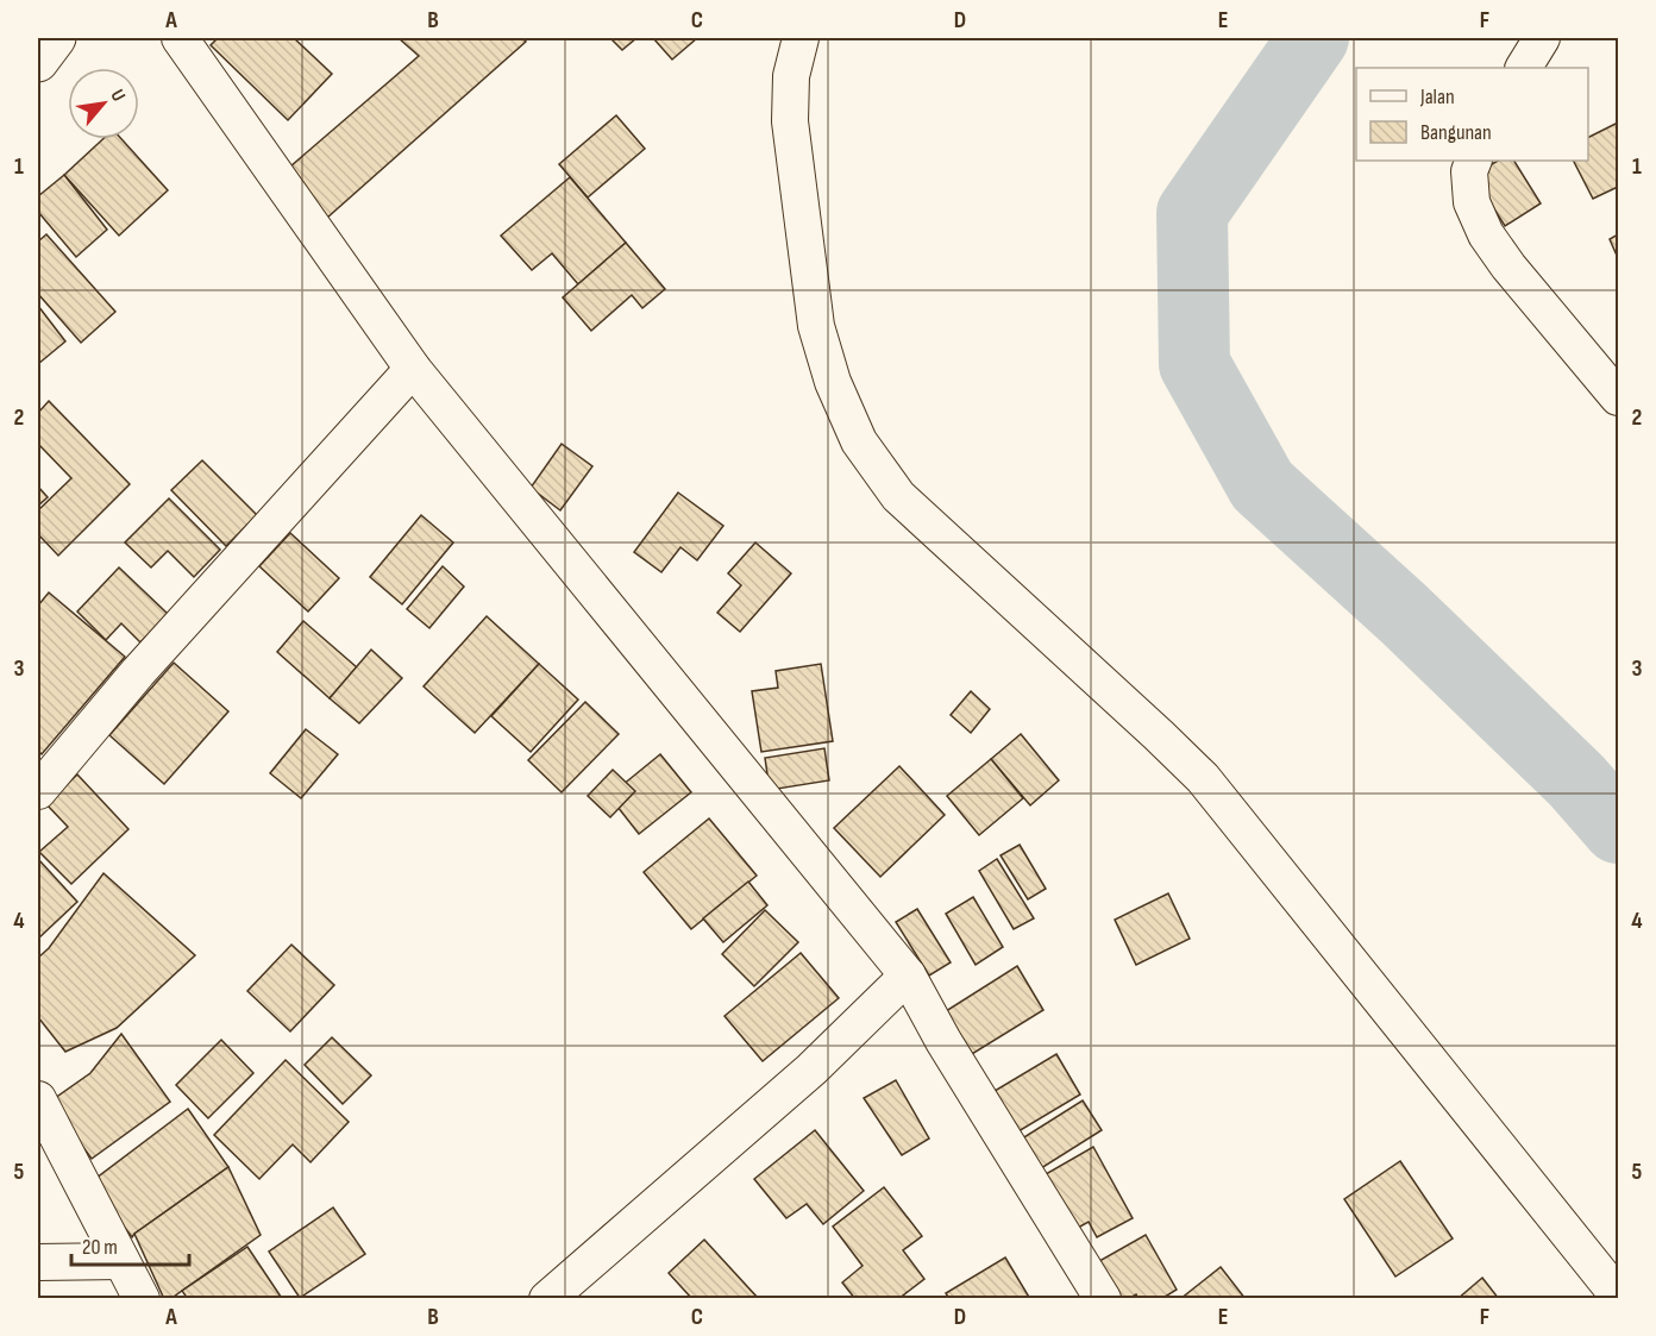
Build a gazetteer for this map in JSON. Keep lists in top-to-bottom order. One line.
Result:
{"legend":["Jalan","Bangunan"],"scale_bar":"20 m","north":"top right","grid":{"columns":["A","B","C","D","E","F"],"rows":["1","2","3","4","5"]}}
